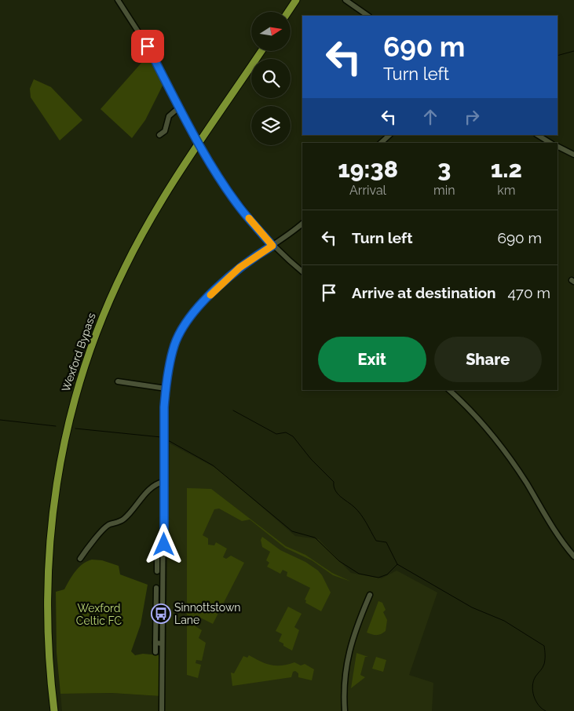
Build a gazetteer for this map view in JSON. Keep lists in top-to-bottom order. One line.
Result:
{"streets":{"highway":["Wexford Bypass"]},"parks":["Wexford Celtic FC"],"places":{"bus stop":["Sinnottstown Lane"]},"north":"right","page":{"turn":["690 m","Turn left"],"eta":["19:38","Arrival","3","min","1.2","km"],"list":[{"name":"Turn left","value":"690 m"},{"name":"Arrive at destination","value":"470 m"}],"buttons":["Exit","Share"]}}
